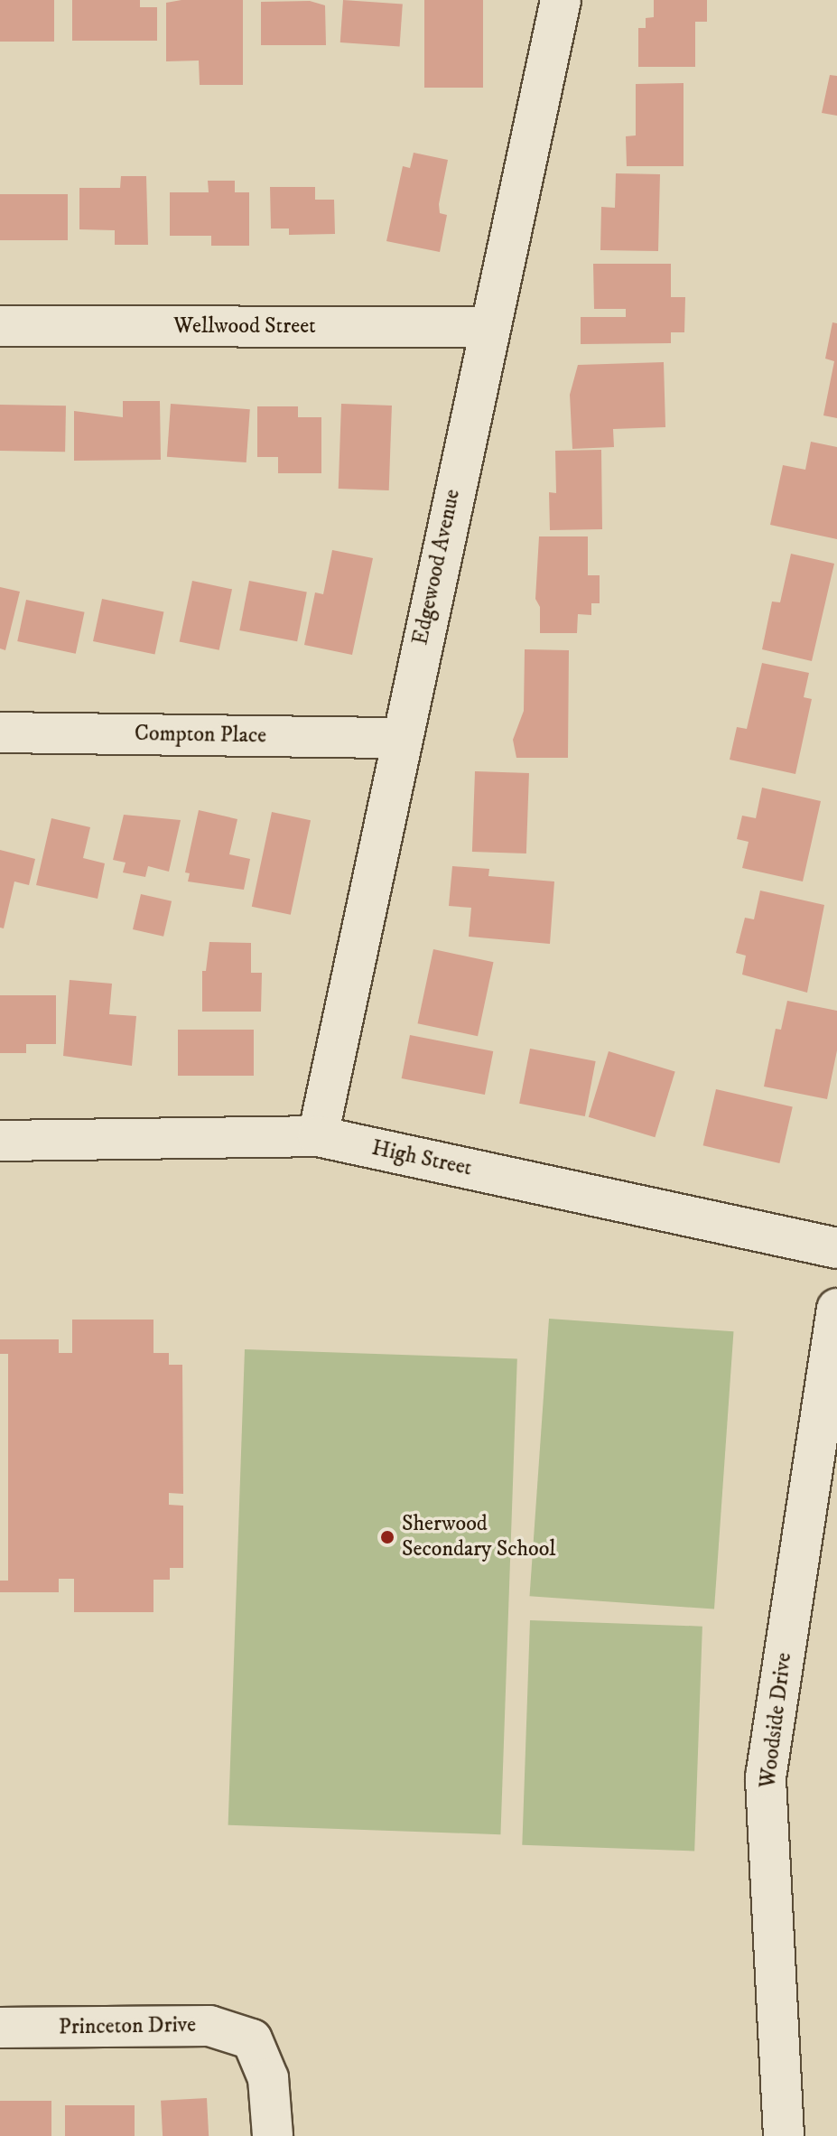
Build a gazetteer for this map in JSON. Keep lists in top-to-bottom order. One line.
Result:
{"streets":{"street":["Wellwood Street","Edgewood Avenue","Compton Place","High Street","Woodside Drive","Princeton Drive"]},"crossings":[["Wellwood Street","Edgewood Avenue"],["Edgewood Avenue","Compton Place"],["Edgewood Avenue","High Street"]],"places":["Sherwood Secondary School"]}
